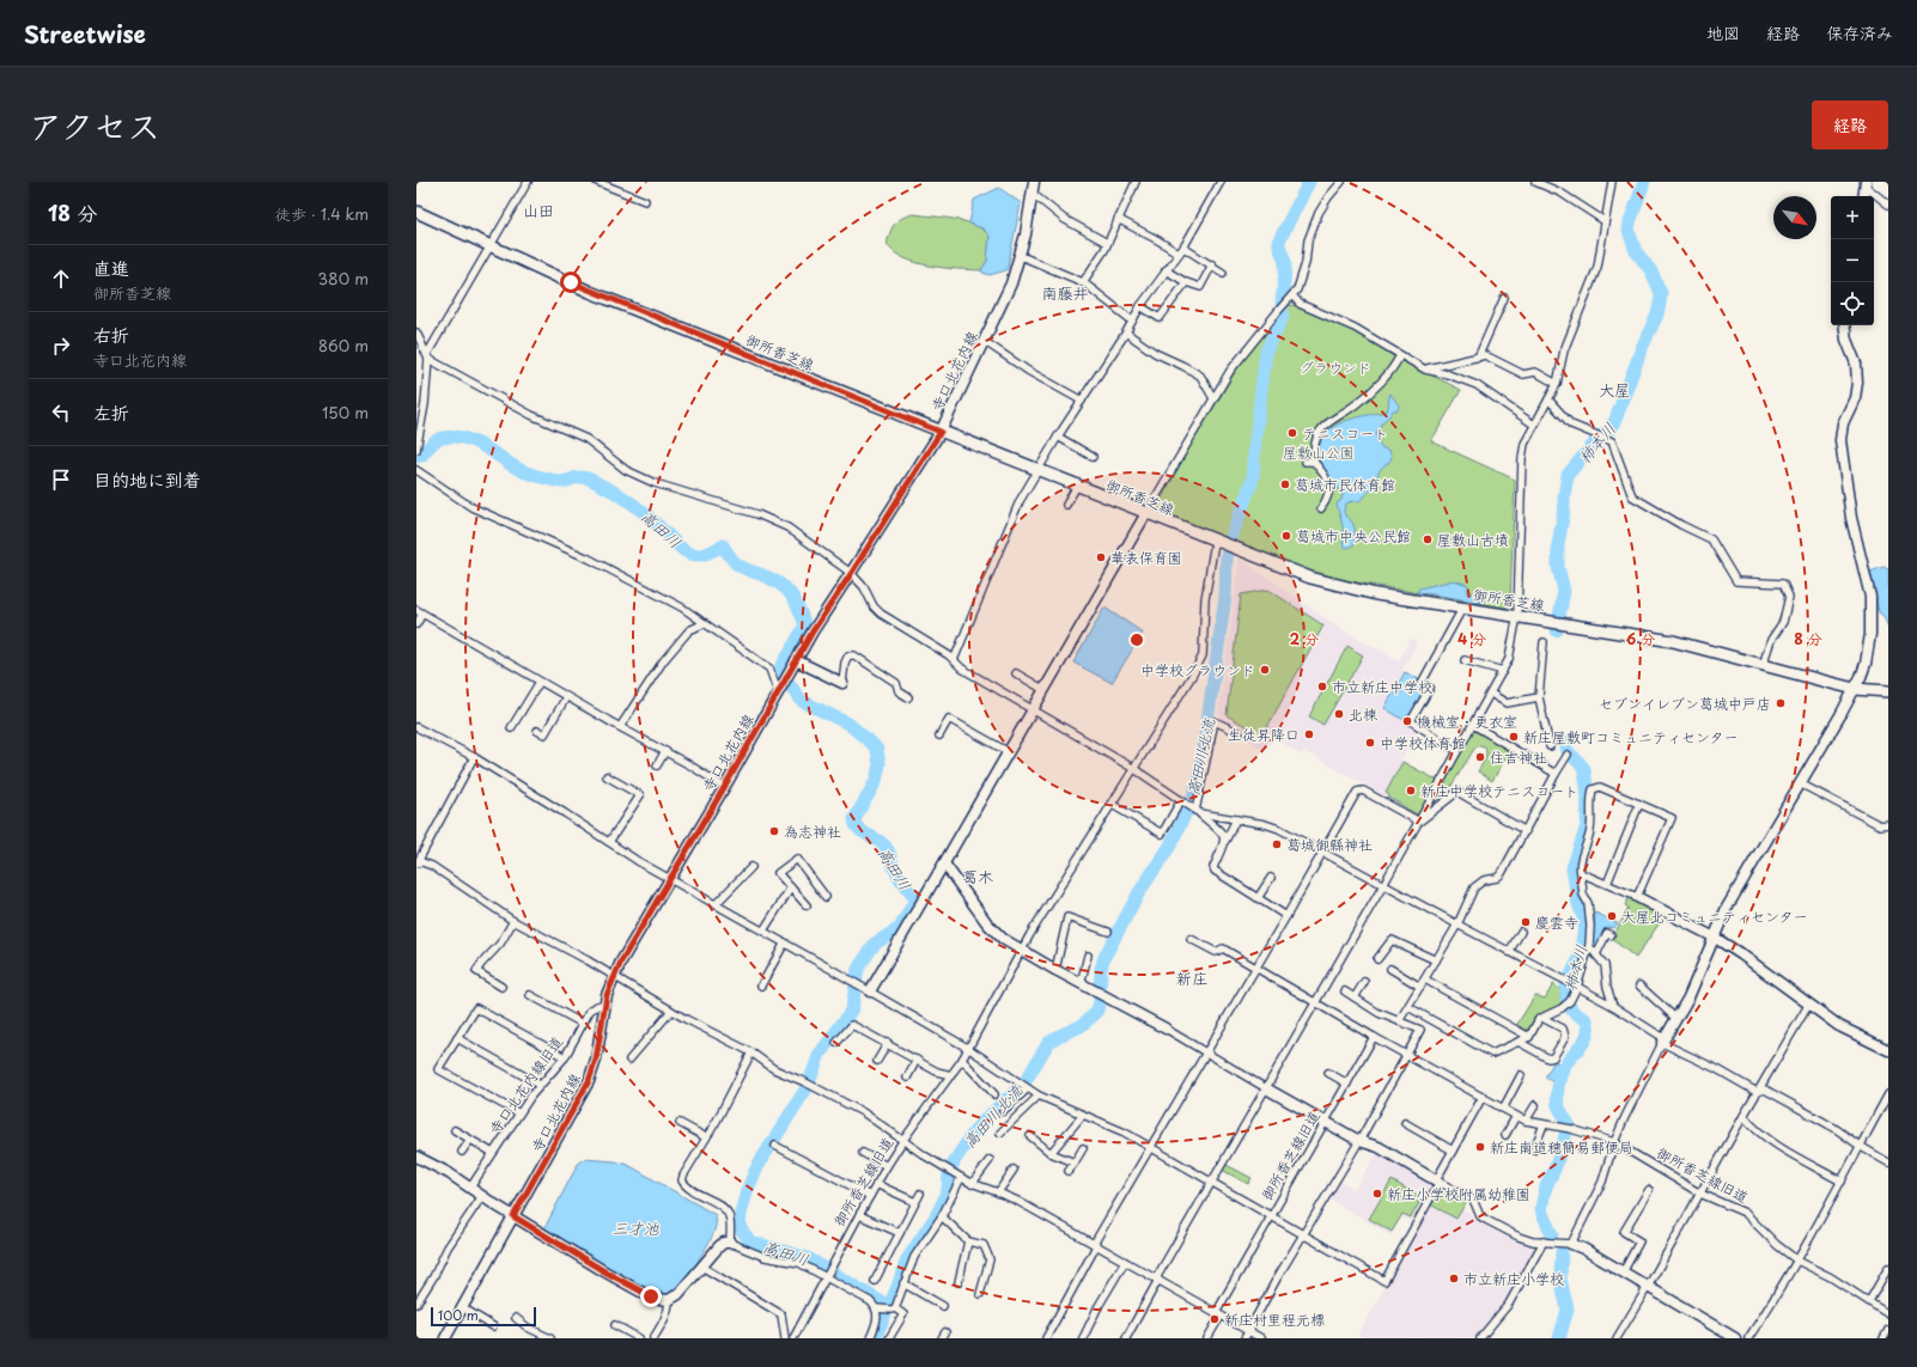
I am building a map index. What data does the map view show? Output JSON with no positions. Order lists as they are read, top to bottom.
{
  "streets": {
    "main road": ["御所香芝線"],
    "street": ["寺口北花内線", "寺口北花内線旧道", "御所香芝線旧道"]
  },
  "crossings": [
    ["御所香芝線", "寺口北花内線"],
    ["寺口北花内線", "寺口北花内線旧道"]
  ],
  "districts": [
    "山田",
    "南藤井",
    "大屋",
    "葛木",
    "新庄"
  ],
  "water": [
    "柿本川",
    "高田川",
    "高田川北流",
    "三才池"
  ],
  "parks": ["グラウンド", "屋敷山公園"],
  "places": [
    "テニスコート",
    "葛城市民体育館",
    "葛城市中央公民館",
    "屋敷山古墳",
    "華表保育園",
    "中学校グラウンド",
    "市立新庄中学校",
    "セブンイレブン葛城中戸店",
    "北棟",
    "機械室・更衣室",
    "生徒昇降口",
    "新庄屋敷町コミュニティセンター",
    "中学校体育館",
    "住吉神社",
    "新庄中学校テニスコート",
    "為志神社",
    "葛城御縣神社",
    "大屋北コミュニティセンター",
    "慶雲寺",
    "新庄南道穂簡易郵便局",
    "新庄小学校附属幼稚園",
    "市立新庄小学校",
    "新庄村里程元標"
  ],
  "scale_bar": "100 m",
  "north": "bottom right",
  "page": {
    "header": "Streetwise",
    "nav": ["地図", "経路", "保存済み"],
    "title": "アクセス",
    "buttons": "経路",
    "heading": ["18 分", "徒歩 · 1.4 km"],
    "map_buttons": ["+", "−"],
    "list": [
      ["直進", "御所香芝線", "380 m"],
      ["右折", "寺口北花内線", "860 m"],
      ["左折", "150 m"],
      "目的地に到着"
    ],
    "scale": "100 m"
  },
  "rings": [
    "2 分",
    "4 分",
    "6 分",
    "8 分"
  ]
}
